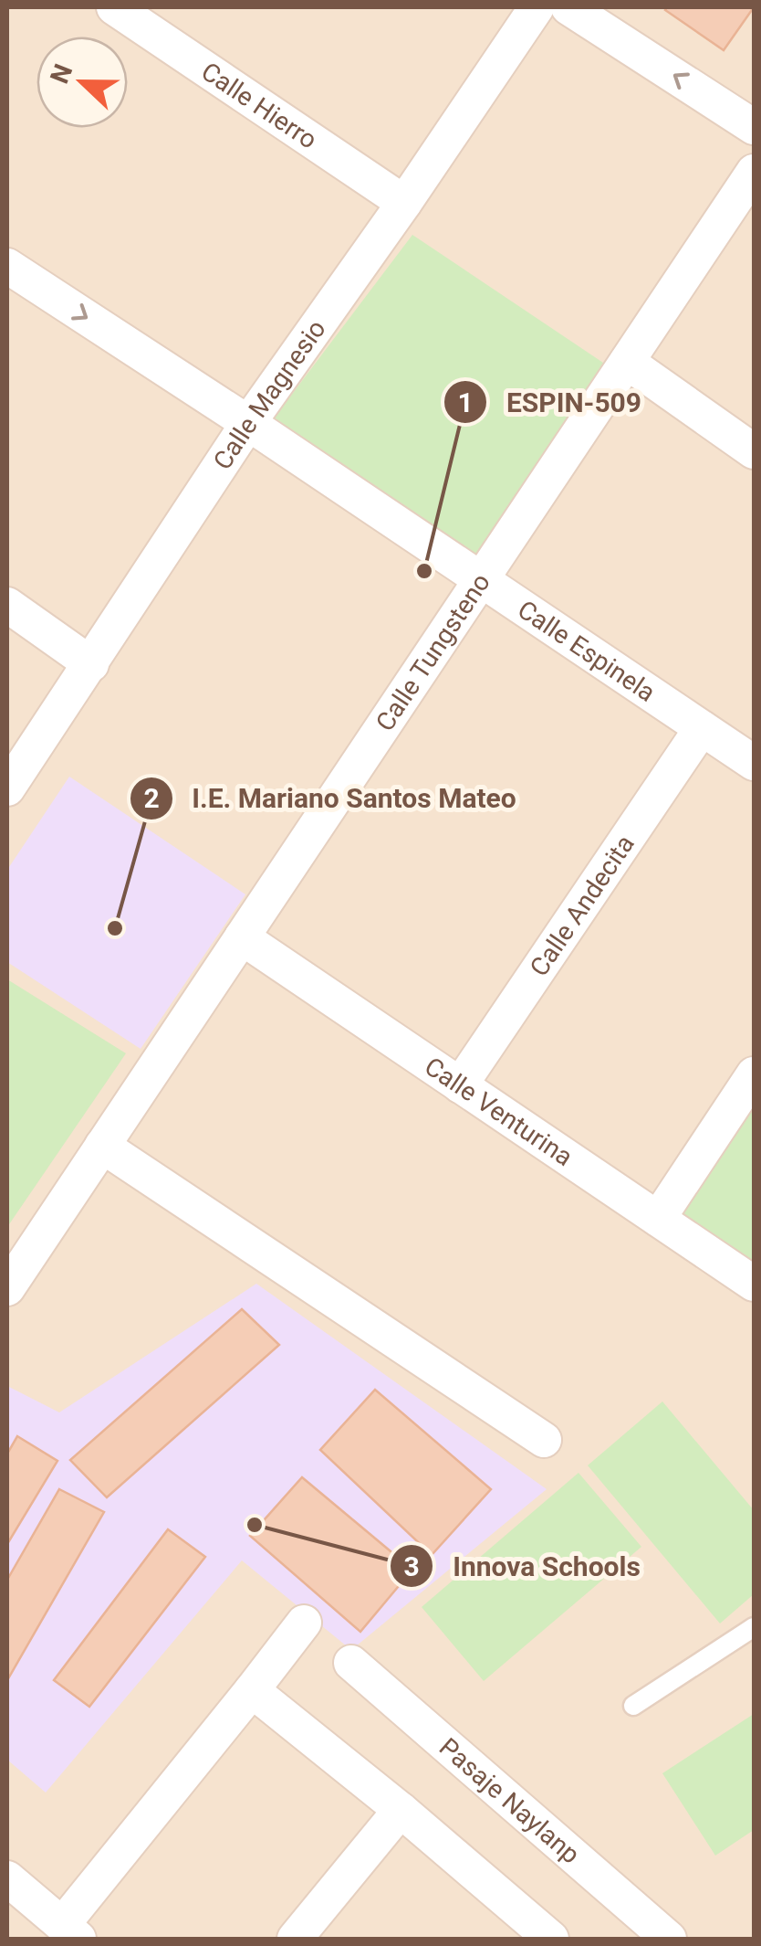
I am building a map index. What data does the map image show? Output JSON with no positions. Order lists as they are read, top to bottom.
{
  "streets": {
    "street": [
      "Calle Hierro",
      "Calle Magnesio",
      "Calle Espinela",
      "Calle Tungsteno",
      "Calle Andecita",
      "Calle Venturina",
      "Pasaje Naylanp"
    ]
  },
  "crossings": [
    ["Calle Hierro", "Calle Magnesio"],
    ["Calle Magnesio", "Calle Espinela"],
    ["Calle Espinela", "Calle Tungsteno"],
    ["Calle Espinela", "Calle Andecita"],
    ["Calle Tungsteno", "Calle Venturina"],
    ["Calle Andecita", "Calle Venturina"]
  ],
  "places": ["ESPIN-509", "I.E. Mariano Santos Mateo", "Innova Schools"],
  "north": "left"
}
